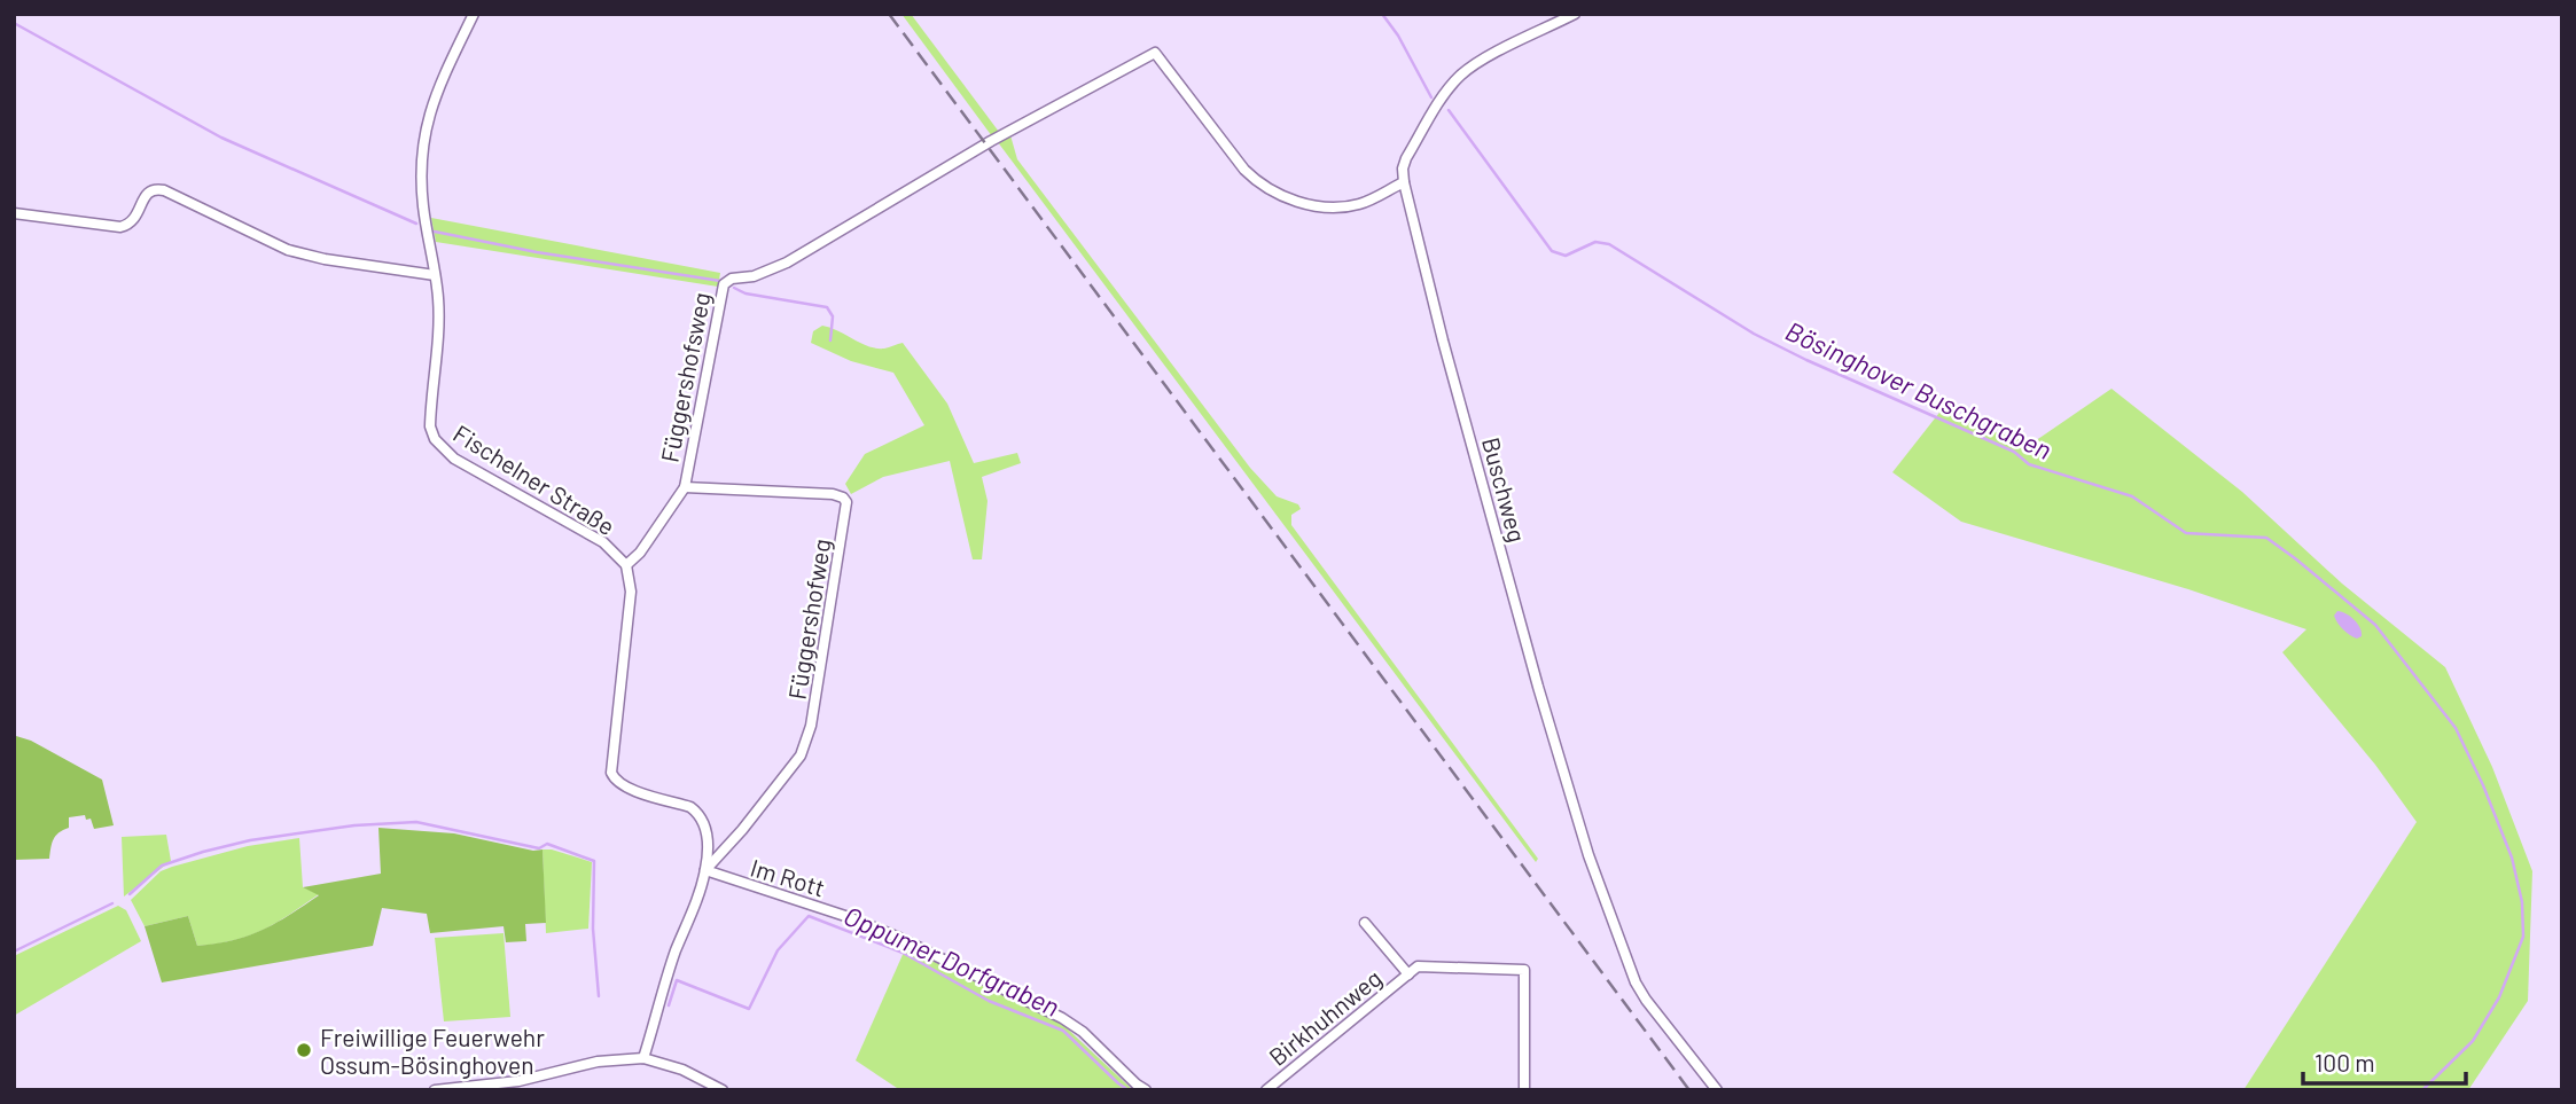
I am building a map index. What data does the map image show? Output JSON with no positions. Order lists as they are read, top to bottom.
{
  "streets": {
    "street": [
      "Függershofsweg",
      "Fischelner Straße",
      "Buschweg",
      "Függershofweg",
      "Im Rott",
      "Birkhuhnweg"
    ]
  },
  "crossings": [
    ["Függershofsweg", "Fischelner Straße"],
    ["Függershofsweg", "Buschweg"],
    ["Függershofsweg", "Függershofweg"],
    ["Fischelner Straße", "Függershofweg"],
    ["Fischelner Straße", "Im Rott"],
    ["Függershofweg", "Im Rott"]
  ],
  "water": ["Bösinghover Buschgraben", "Oppumer Dorfgraben"],
  "places": ["Freiwillige Feuerwehr Ossum-Bösinghoven"],
  "scale_bar": "100 m"
}
